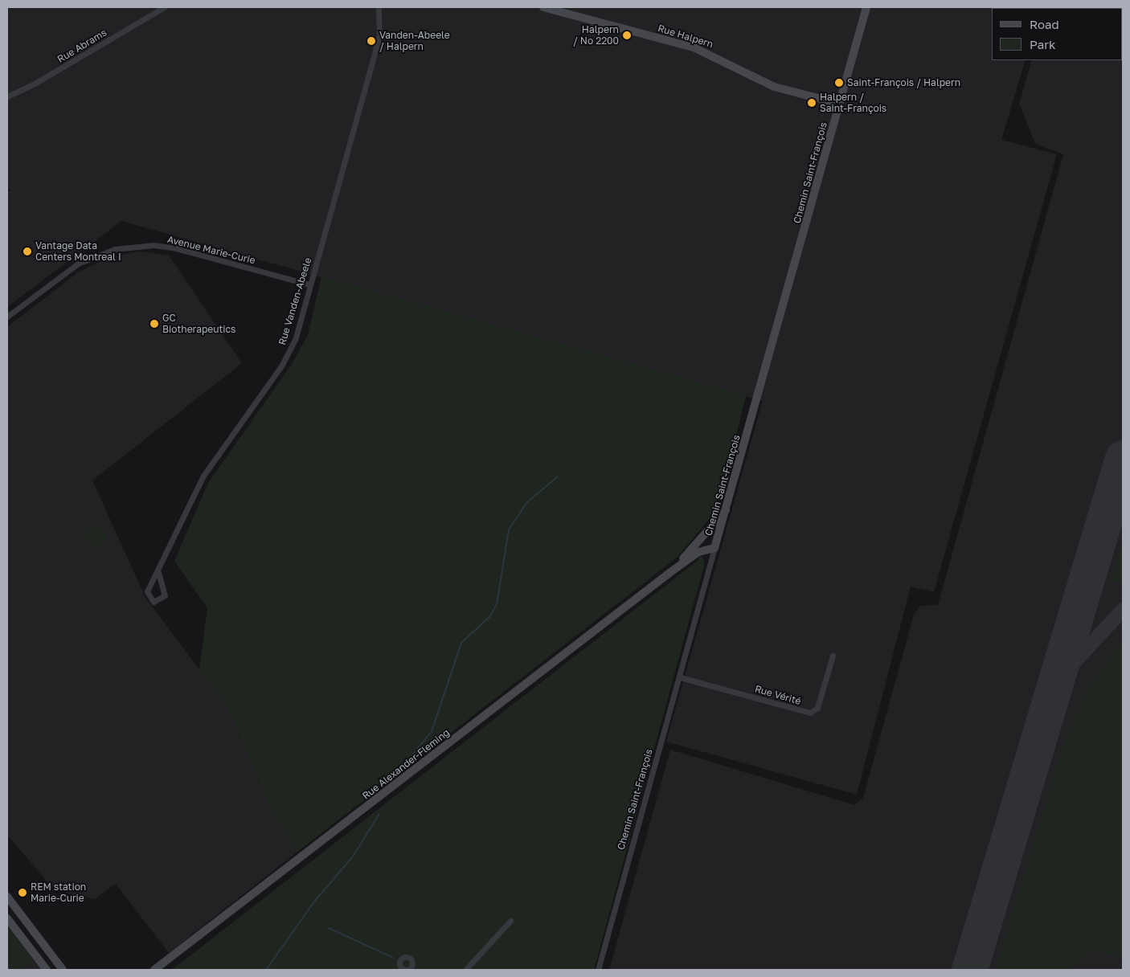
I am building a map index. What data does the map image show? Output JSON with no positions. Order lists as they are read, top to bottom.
{
  "streets": {
    "street": [
      "Rue Halpern",
      "Rue Abrams",
      "Chemin Saint-François",
      "Avenue Marie-Curie",
      "Rue Vanden-Abeele",
      "Rue Vérité",
      "Rue Alexander-Fleming"
    ]
  },
  "crossings": [
    ["Rue Halpern", "Chemin Saint-François"],
    ["Chemin Saint-François", "Rue Vérité"],
    ["Chemin Saint-François", "Rue Alexander-Fleming"],
    ["Avenue Marie-Curie", "Rue Vanden-Abeele"]
  ],
  "places": [
    "Halpern / No 2200",
    "Vanden-Abeele / Halpern",
    "Saint-François / Halpern",
    "Halpern / Saint-François",
    "Vantage Data Centers Montreal I",
    "GC Biotherapeutics",
    "REM station Marie-Curie"
  ],
  "legend": ["Road", "Park"]
}
